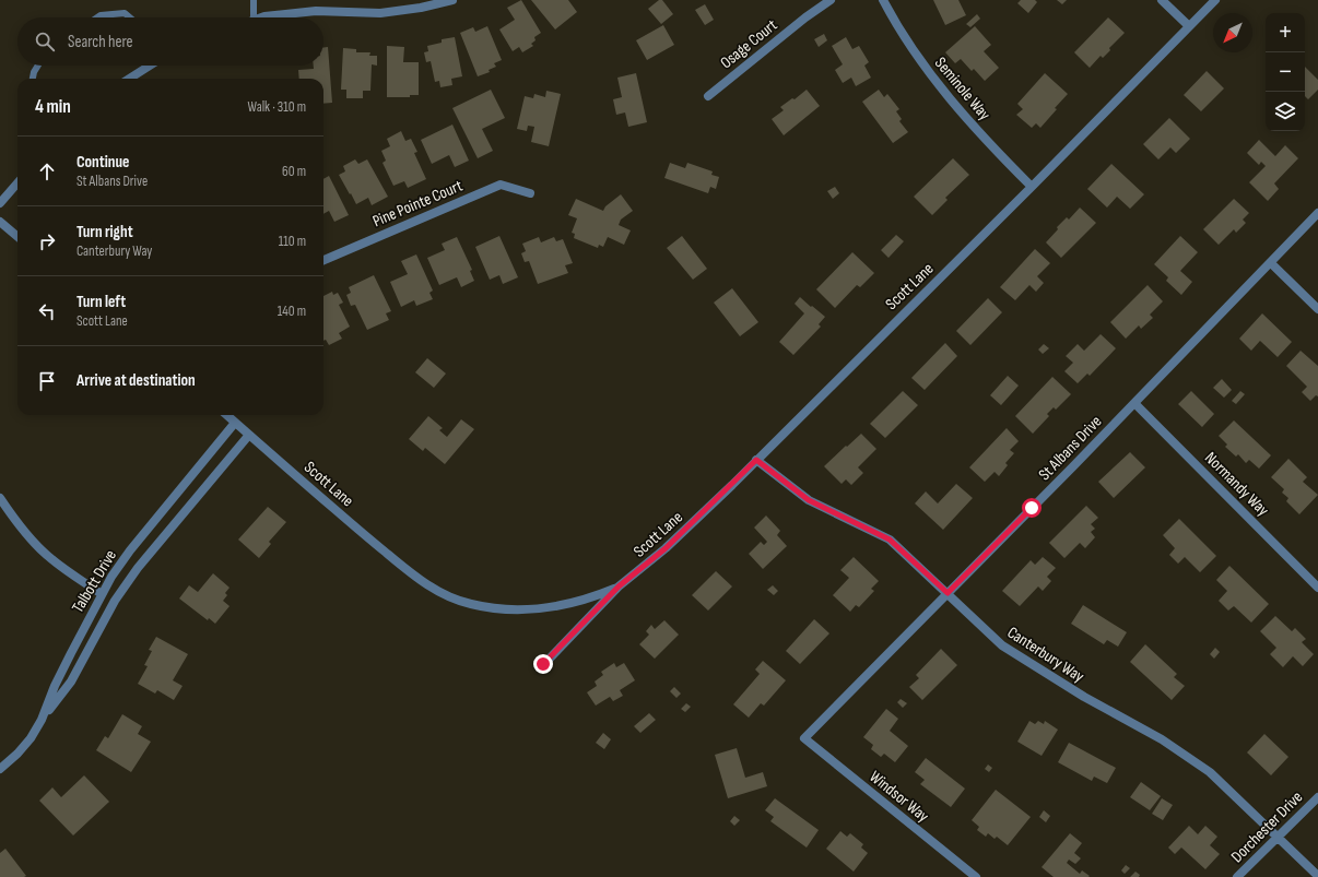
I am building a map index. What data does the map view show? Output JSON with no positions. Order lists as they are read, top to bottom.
{
  "streets": {
    "street": [
      "Osage Court",
      "Seminole Way",
      "Pine Pointe Court",
      "Scott Lane",
      "St Albans Drive",
      "Normandy Way",
      "Talbott Drive",
      "Canterbury Way",
      "Windsor Way",
      "Dorchester Drive"
    ]
  },
  "crossings": [
    ["Seminole Way", "Scott Lane"],
    ["Scott Lane", "Talbott Drive"],
    ["Scott Lane", "Canterbury Way"],
    ["St Albans Drive", "Normandy Way"],
    ["St Albans Drive", "Canterbury Way"],
    ["St Albans Drive", "Windsor Way"],
    ["Canterbury Way", "Dorchester Drive"]
  ],
  "north": "bottom left",
  "page": {
    "map_buttons": ["+", "−"],
    "search": "Search here",
    "heading": ["4 min", "Walk · 310 m"],
    "list": [
      ["Continue", "St Albans Drive", "60 m"],
      ["Turn right", "Canterbury Way", "110 m"],
      ["Turn left", "Scott Lane", "140 m"],
      "Arrive at destination"
    ]
  }
}
